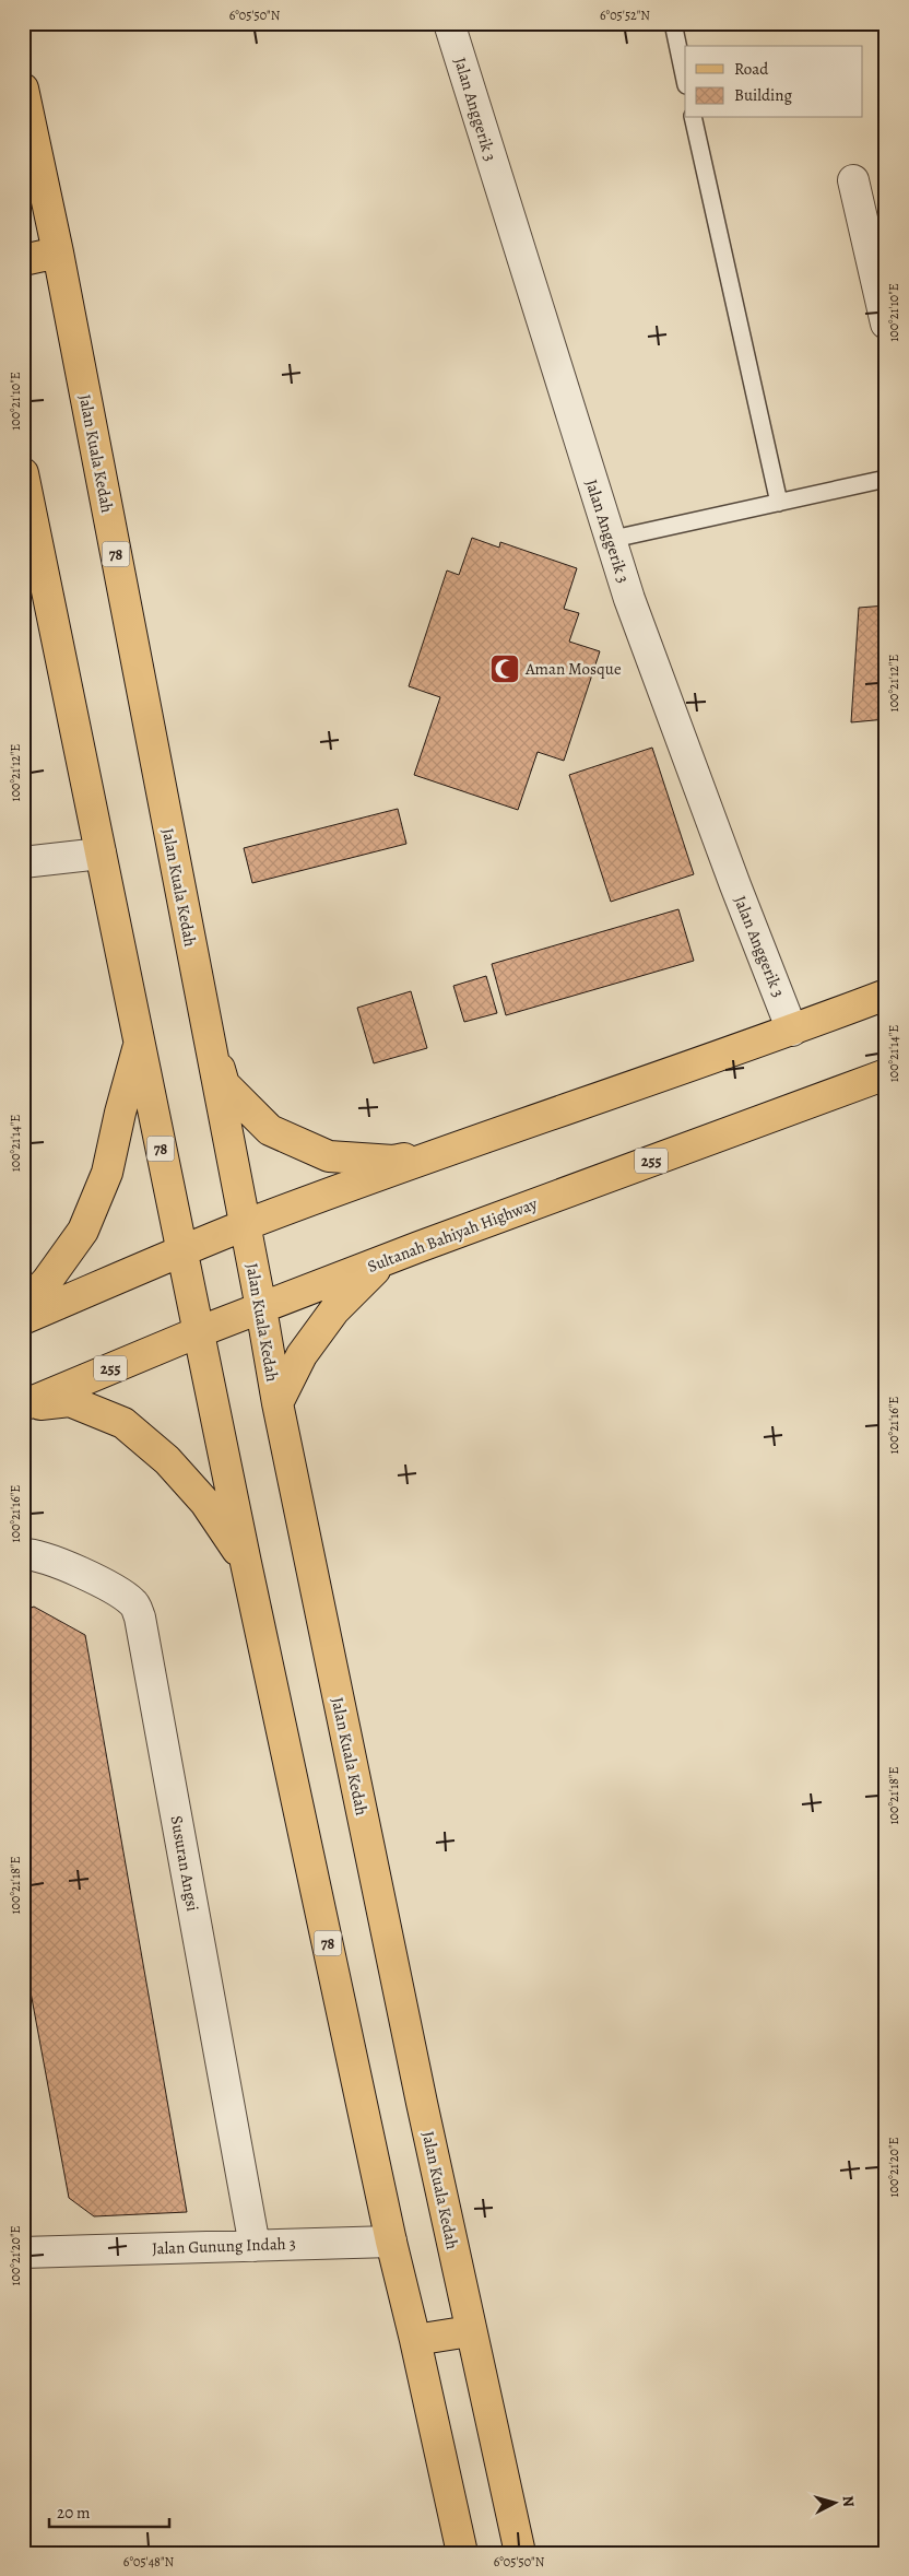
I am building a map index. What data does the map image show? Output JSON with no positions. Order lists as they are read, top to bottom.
{
  "streets": {
    "main road": [
      "Jalan Kuala Kedah",
      "78",
      "255",
      "Sultanah Bahiyah Highway"
    ],
    "street": ["Jalan Anggerik 3", "Susuran Angsi", "Jalan Gunung Indah 3"]
  },
  "crossings": [
    ["Jalan Kuala Kedah", "Sultanah Bahiyah Highway"],
    ["78", "Sultanah Bahiyah Highway"],
    ["78", "Jalan Gunung Indah 3"],
    ["Susuran Angsi", "Jalan Gunung Indah 3"]
  ],
  "places": {
    "mosque": ["Aman Mosque"]
  },
  "legend": ["Road", "Building"],
  "scale_bar": "20 m",
  "north": "right",
  "coordinates": [
    "6°05'50\"N",
    "6°05'52\"N",
    "100°21'10\"E",
    "100°21'12\"E",
    "100°21'14\"E",
    "100°21'16\"E",
    "100°21'18\"E",
    "100°21'20\"E",
    "6°05'48\"N"
  ]
}
